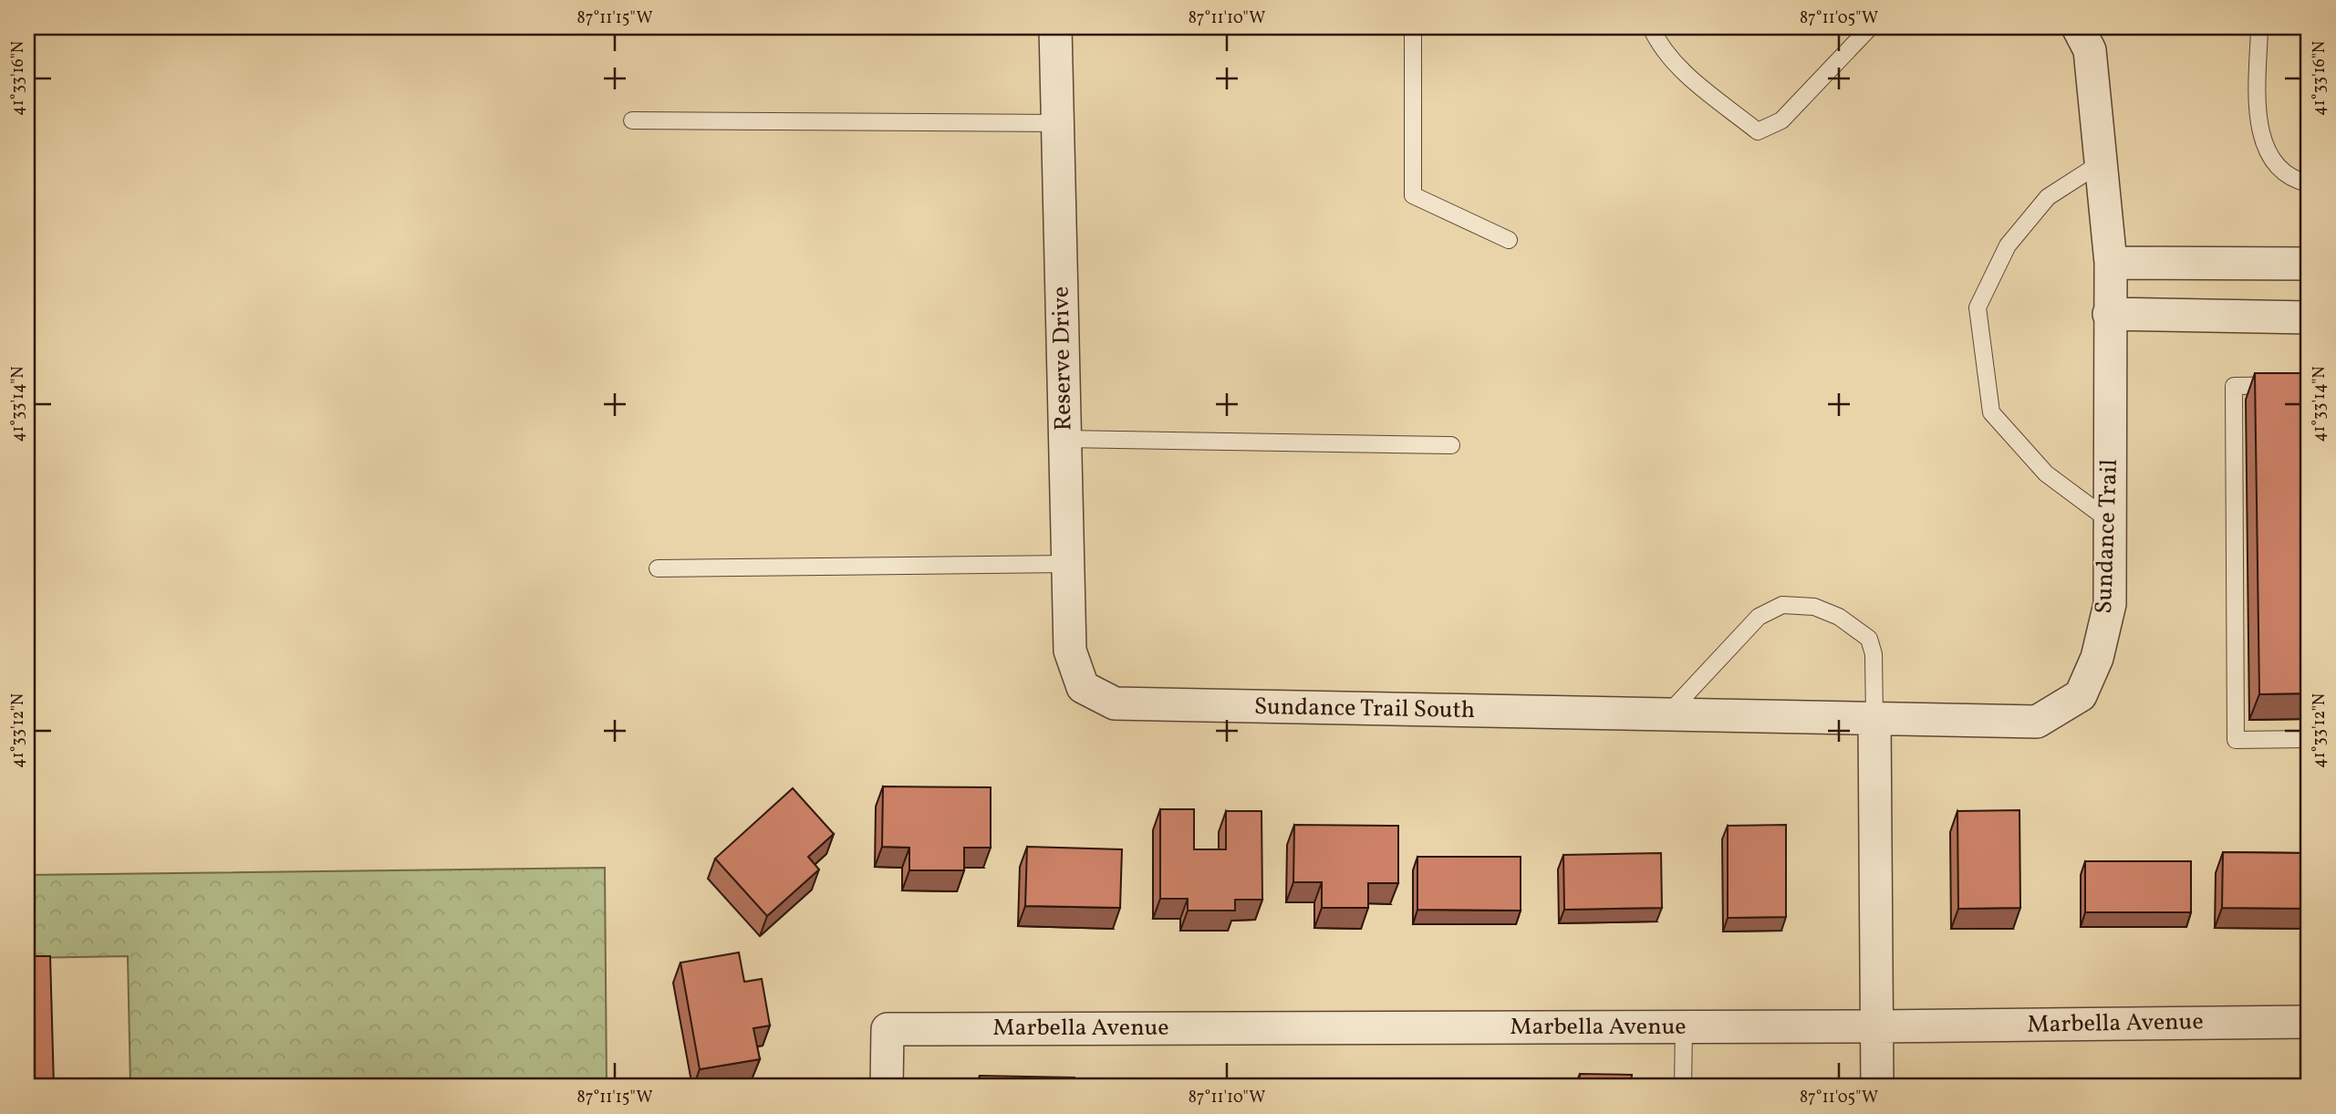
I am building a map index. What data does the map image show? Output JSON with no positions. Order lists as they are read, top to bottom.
{
  "streets": {
    "street": [
      "Reserve Drive",
      "Sundance Trail",
      "Sundance Trail South",
      "Marbella Avenue"
    ]
  },
  "crossings": [
    ["Reserve Drive", "Sundance Trail South"],
    ["Sundance Trail", "Sundance Trail South"]
  ],
  "coordinates": [
    "87°11'15\"W",
    "87°11'10\"W",
    "87°11'05\"W",
    "41°33'16\"N",
    "41°33'14\"N",
    "41°33'12\"N"
  ]
}
